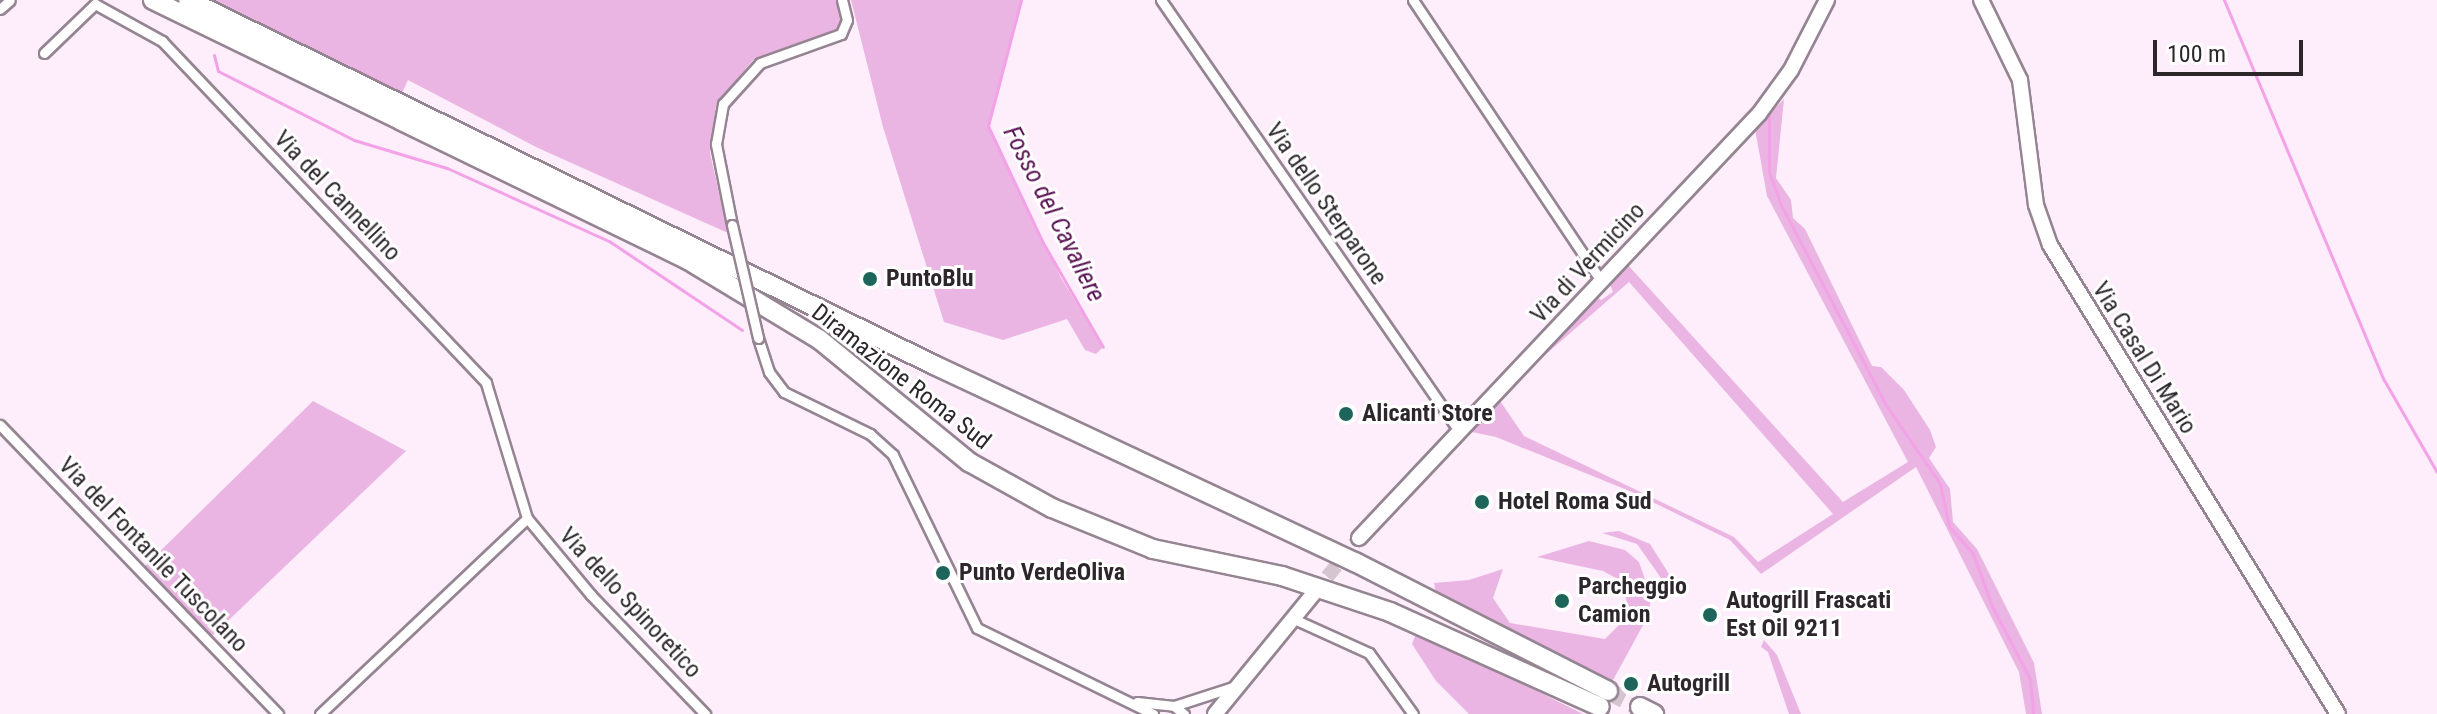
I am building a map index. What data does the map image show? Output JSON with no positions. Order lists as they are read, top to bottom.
{
  "streets": {
    "highway": ["Diramazione Roma Sud"],
    "main road": ["Via di Vermicino", "Via Casal Di Mario"],
    "street": [
      "Via del Cannellino",
      "Via dello Sterparone",
      "Via del Fontanile Tuscolano",
      "Via dello Spinoretico"
    ]
  },
  "crossings": [
    ["Via del Cannellino", "Via dello Spinoretico"],
    ["Via dello Sterparone", "Via di Vermicino"]
  ],
  "water": ["Fosso del Cavaliere"],
  "places": [
    "PuntoBlu",
    "Alicanti Store",
    "Hotel Roma Sud",
    "Punto VerdeOliva",
    "Parcheggio Camion",
    "Autogrill Frascati Est Oil 9211",
    "Autogrill"
  ],
  "scale_bar": "100 m"
}
